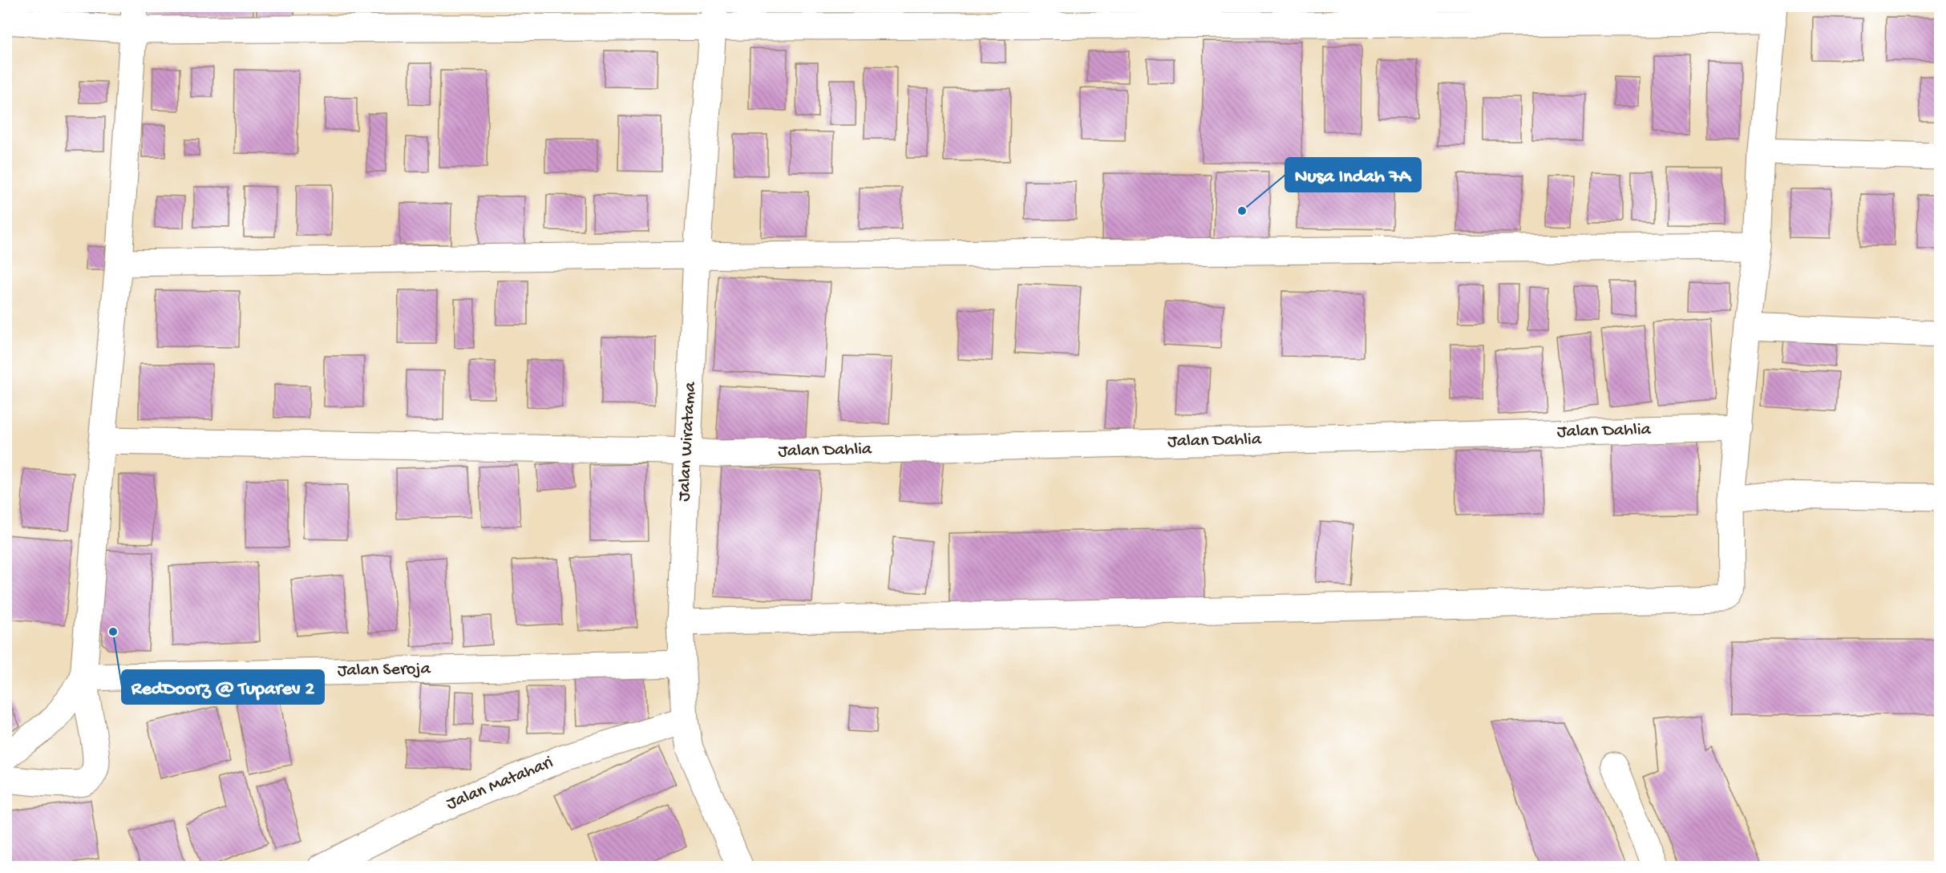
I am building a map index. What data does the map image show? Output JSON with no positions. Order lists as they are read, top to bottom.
{
  "streets": {
    "street": [
      "Jalan Dahlia",
      "Jalan Wiratama",
      "Jalan Seroja",
      "Jalan Matahari"
    ]
  },
  "crossings": [
    ["Jalan Dahlia", "Jalan Wiratama"],
    ["Jalan Wiratama", "Jalan Seroja"],
    ["Jalan Wiratama", "Jalan Matahari"]
  ],
  "places": ["Nusa Indah 7A", "RedDoorz @ Tuparev 2"]
}
